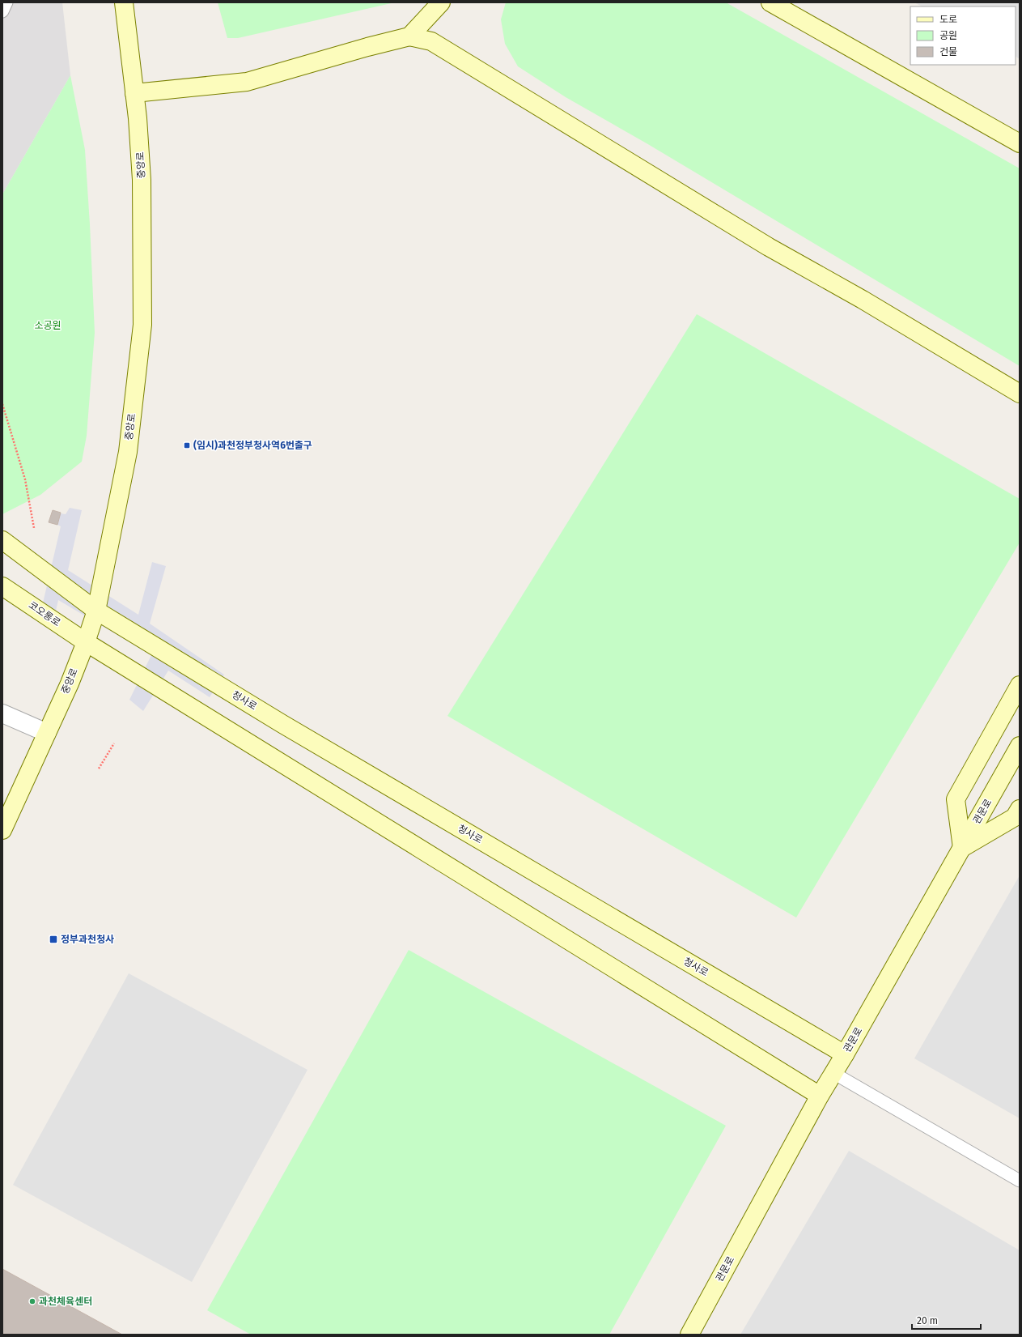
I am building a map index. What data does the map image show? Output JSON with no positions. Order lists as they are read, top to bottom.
{
  "streets": {
    "street": [
      "중앙로",
      "코오롱로",
      "청사로",
      "관문로"
    ]
  },
  "crossings": [
    ["중앙로", "코오롱로"],
    ["중앙로", "청사로"],
    ["청사로", "관문로"]
  ],
  "parks": ["소공원"],
  "places": {
    "transit": ["(임시)과천정부청사역6번출구", "정부과천청사"],
    "other": ["과천체육센터"]
  },
  "legend": ["도로", "공원", "건물"],
  "scale_bar": "20 m"
}
